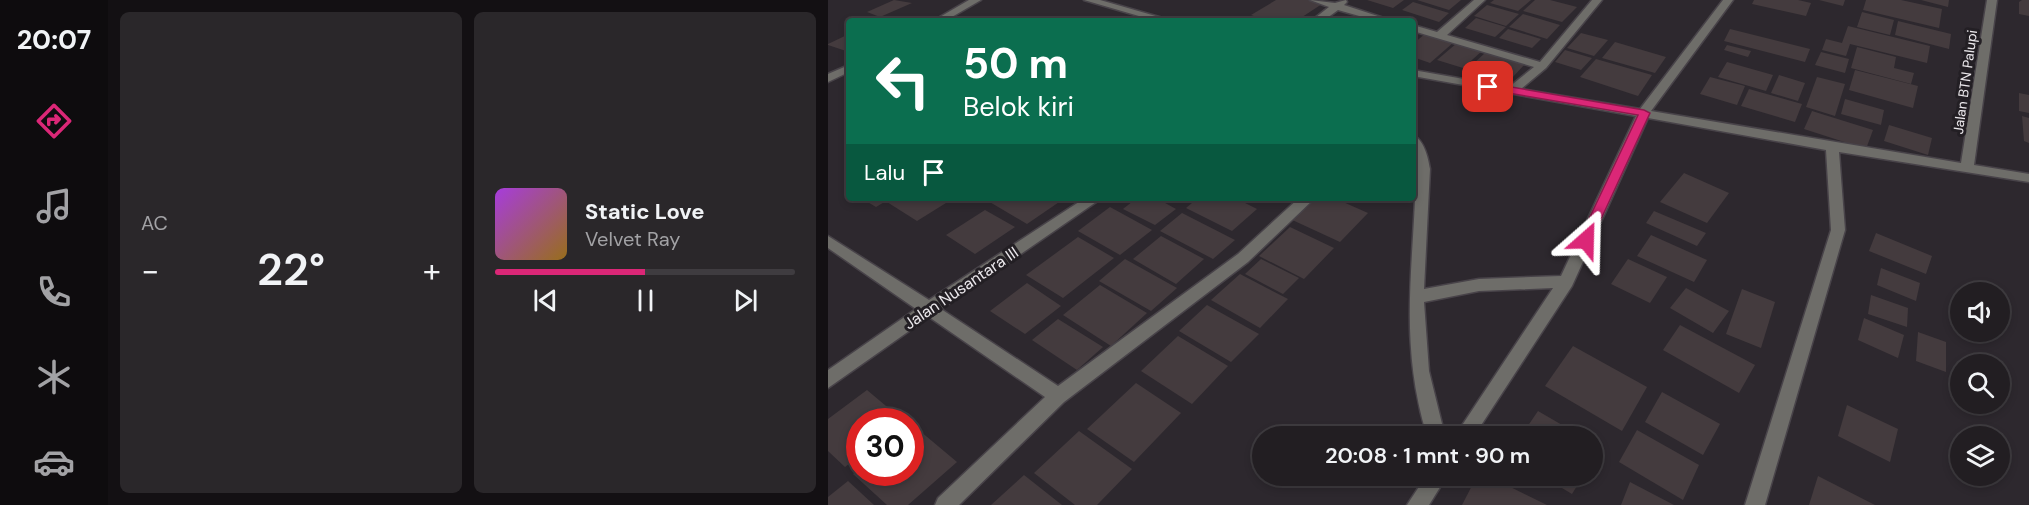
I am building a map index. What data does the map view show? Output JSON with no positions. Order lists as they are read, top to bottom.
{
  "streets": {
    "street": ["Jalan BTN Palupi", "Jalan Nusantara III"]
  },
  "page": {
    "tabs": "20:07",
    "tile": "AC",
    "turn": ["50 m", "Belok kiri"],
    "then": "Lalu",
    "song": ["Static Love", "Velvet Ray"],
    "heat": ["−", "22°", "+"],
    "limit": "30",
    "trip": "20:08 · 1 mnt · 90 m"
  }
}
